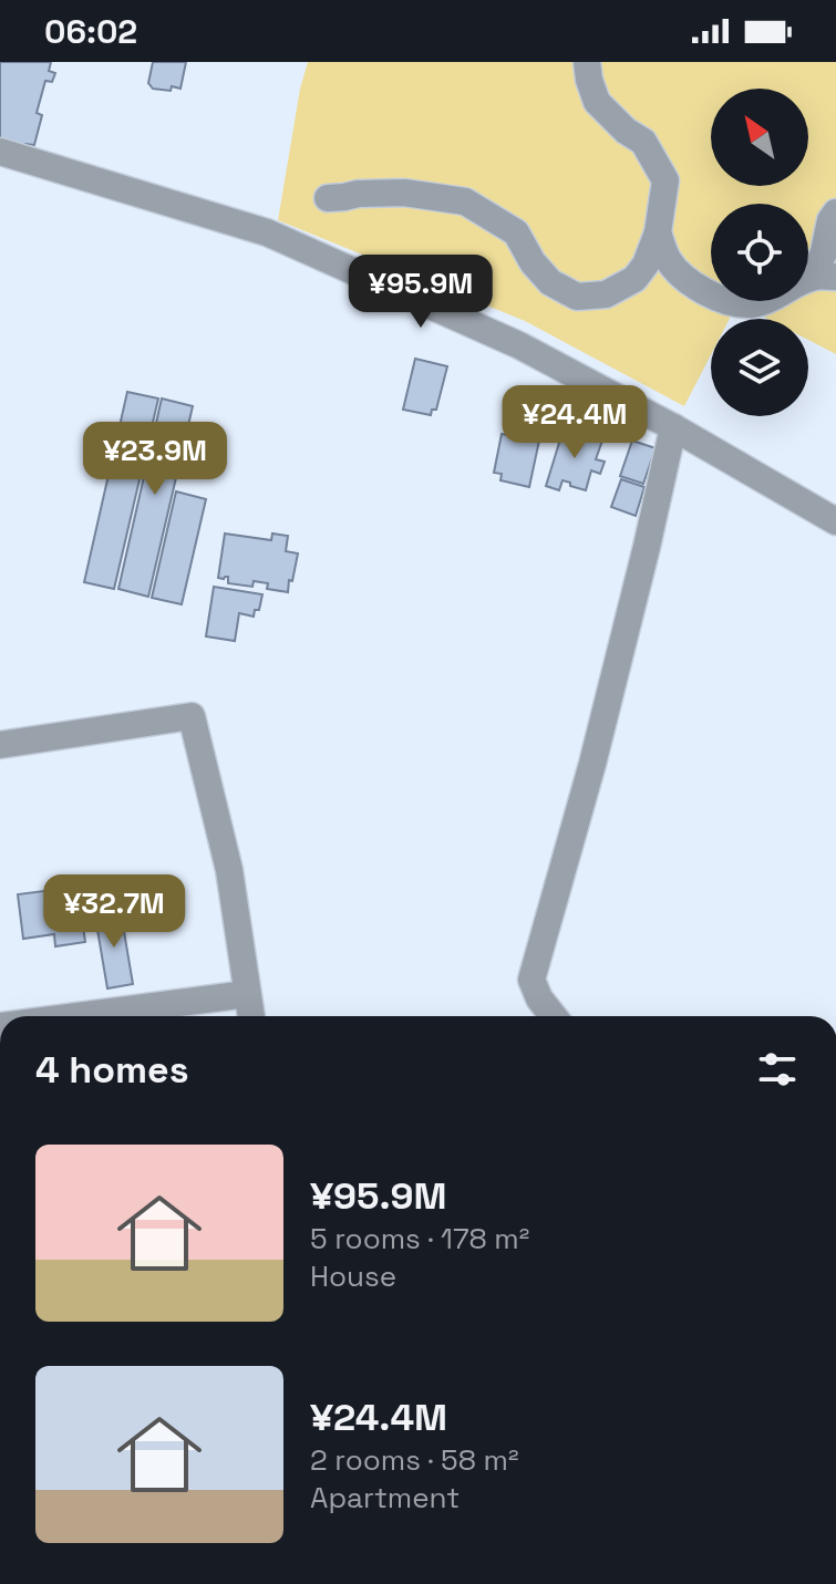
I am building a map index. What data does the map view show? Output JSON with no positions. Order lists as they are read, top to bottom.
{
  "north": "top left",
  "page": {
    "status": "06:02",
    "price": [
      "¥95.9M",
      "¥24.4M",
      "¥23.9M",
      "¥32.7M"
    ],
    "heading": "4 homes",
    "list": [
      {
        "name": "¥95.9M",
        "note": "5 rooms · 178 m² · House"
      },
      {
        "name": "¥24.4M",
        "note": "2 rooms · 58 m² · Apartment"
      }
    ]
  }
}
